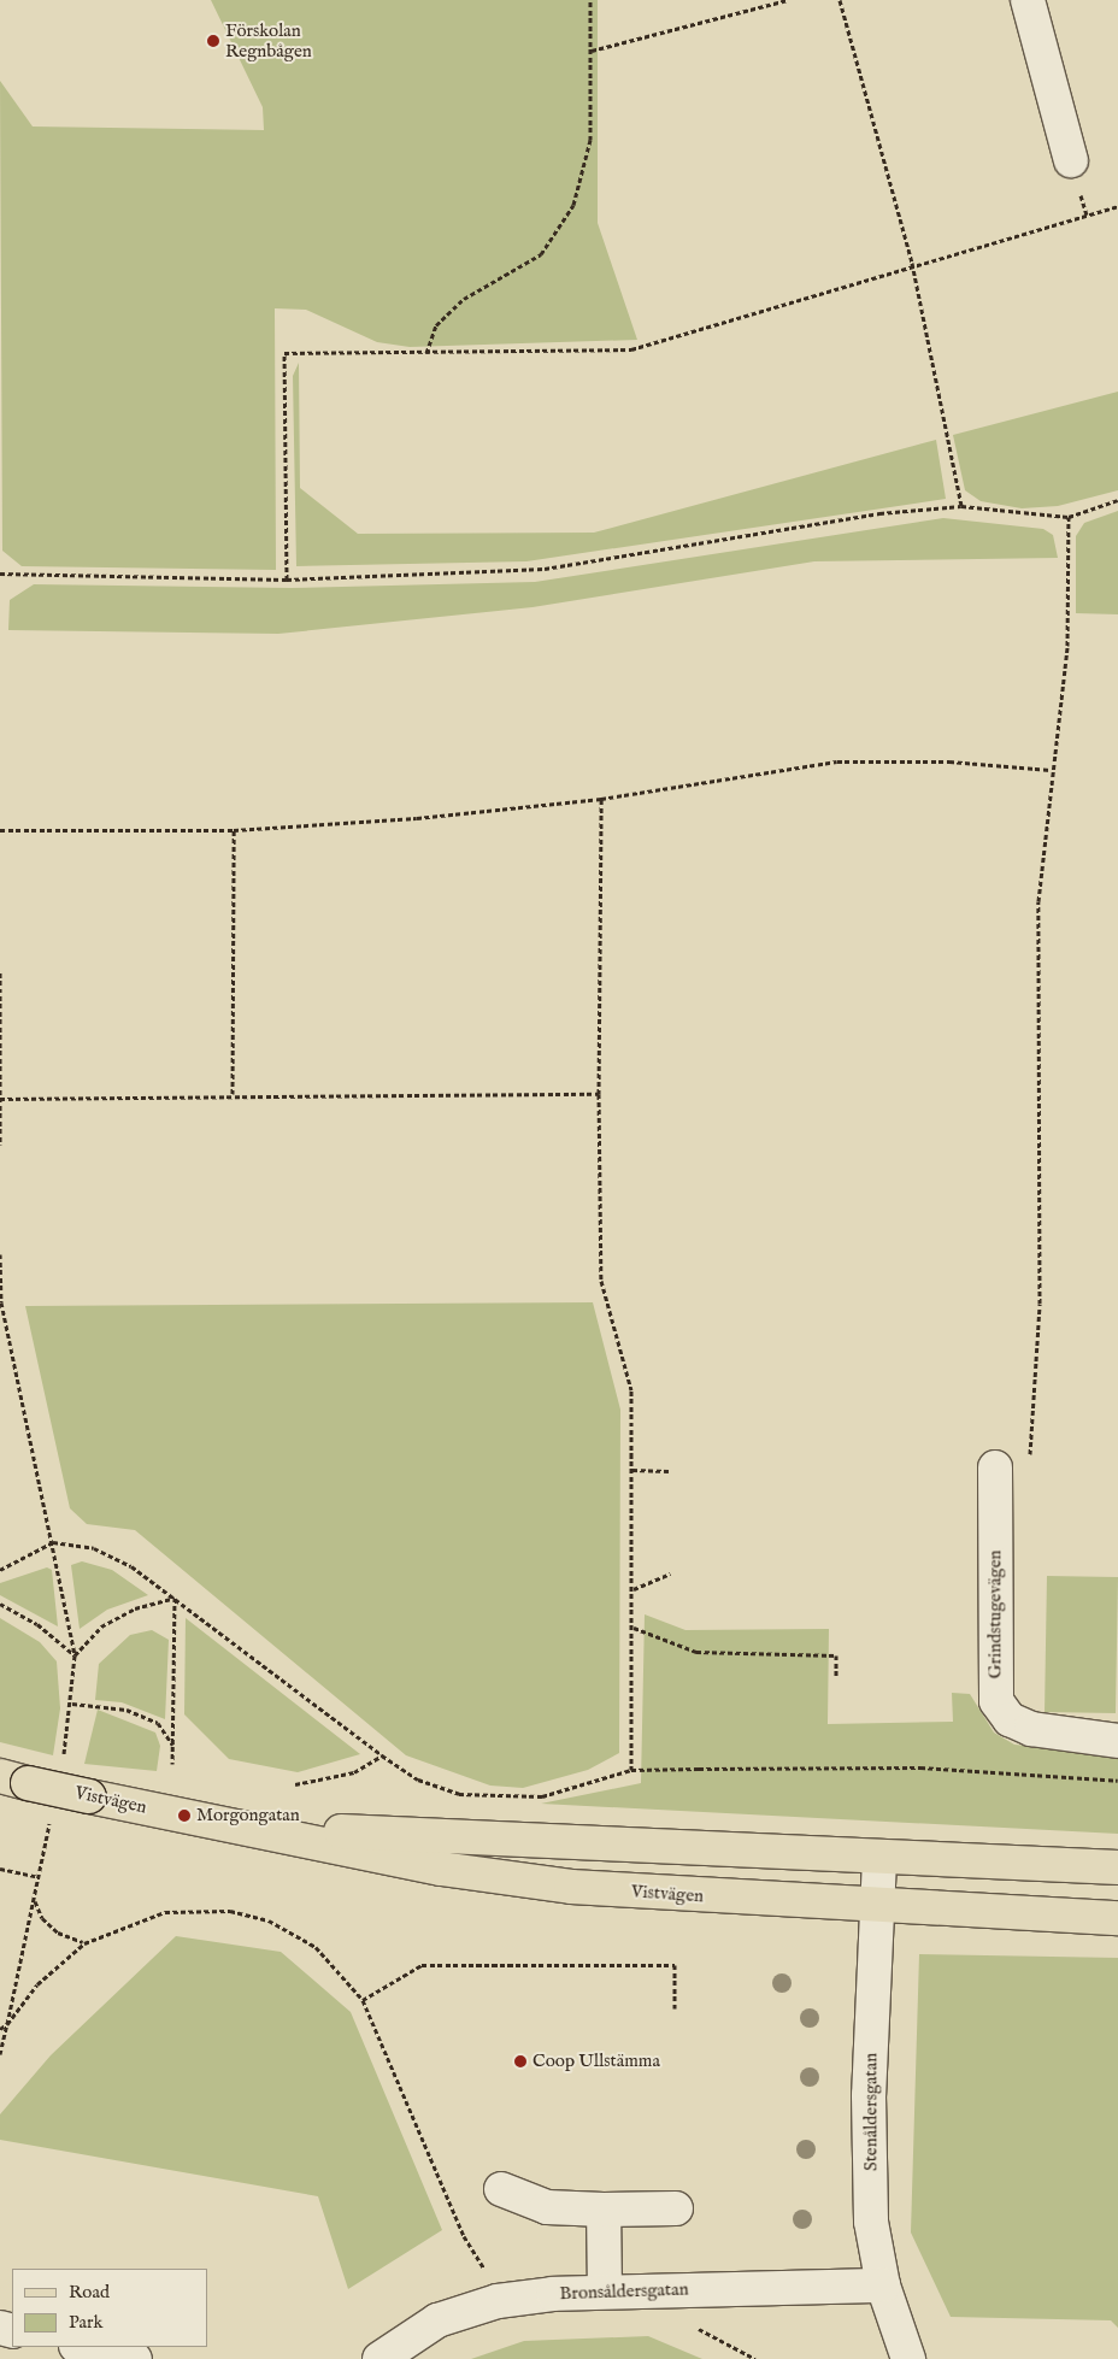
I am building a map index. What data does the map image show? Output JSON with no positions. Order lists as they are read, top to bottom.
{
  "streets": {
    "main road": ["Vistvägen"],
    "street": ["Grindstugevägen", "Stenåldersgatan", "Bronsåldersgatan"]
  },
  "crossings": [
    ["Vistvägen", "Stenåldersgatan"],
    ["Stenåldersgatan", "Bronsåldersgatan"]
  ],
  "places": ["Förskolan Regnbågen", "Morgongatan", "Coop Ullstämma"],
  "legend": ["Road", "Park"]
}
